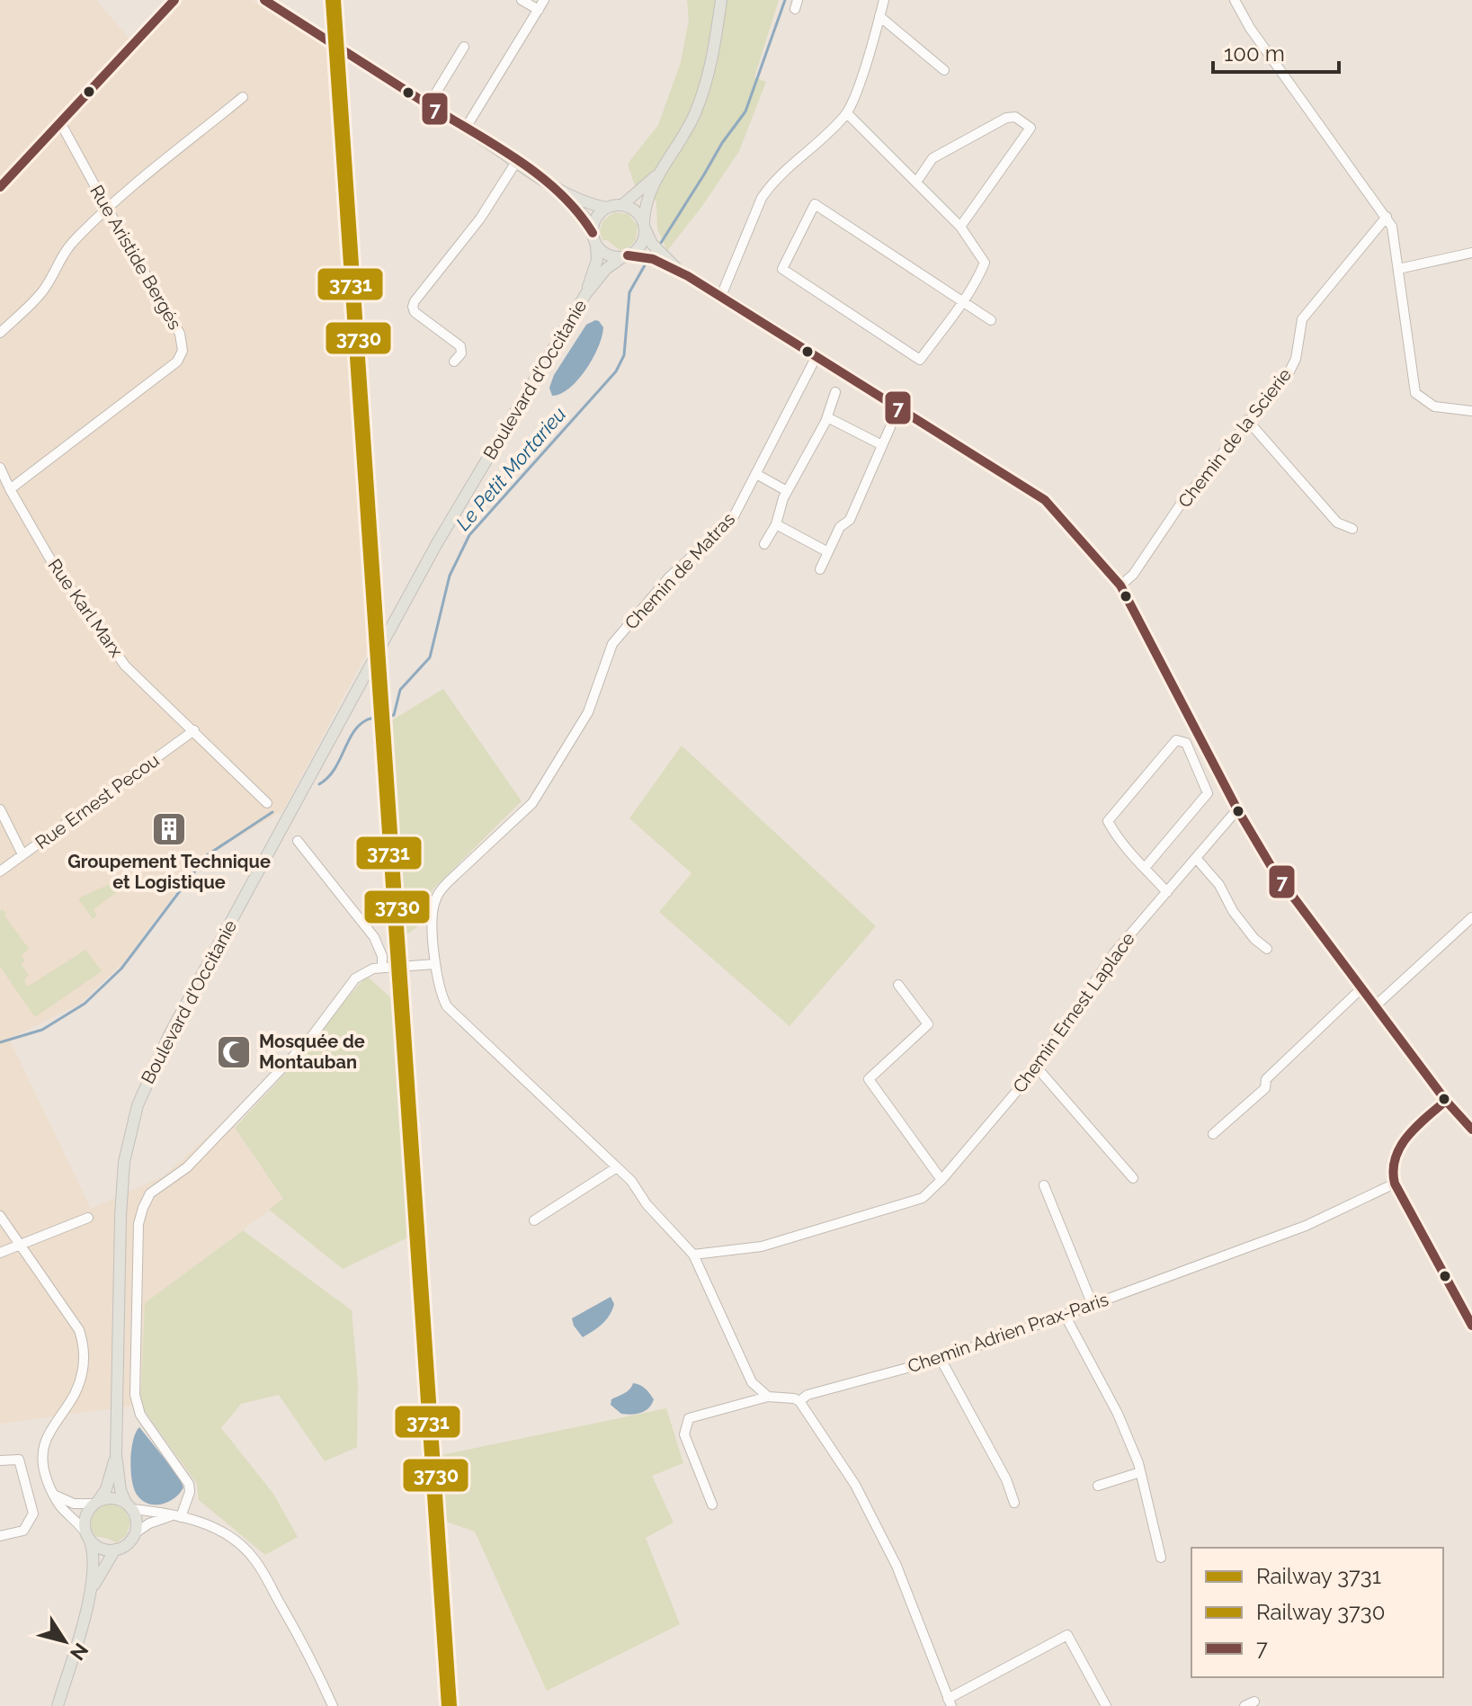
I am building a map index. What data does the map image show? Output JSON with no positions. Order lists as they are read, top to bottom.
{
  "streets": {
    "main road": ["Boulevard d'Occitanie"],
    "street": [
      "Rue Aristide Bergés",
      "Chemin de la Scierie",
      "Chemin de Matras",
      "Rue Karl Marx",
      "Rue Ernest Pecou",
      "Chemin Ernest Laplace",
      "Chemin Adrien Prax-Paris"
    ]
  },
  "crossings": [
    ["Rue Aristide Bergés", "Rue Karl Marx"],
    ["Chemin de Matras", "Chemin Ernest Laplace"],
    ["Rue Karl Marx", "Rue Ernest Pecou"]
  ],
  "water": ["Le Petit Mortarieu"],
  "places": {
    "building": ["Groupement Technique et Logistique"],
    "mosque": ["Mosquée de Montauban"]
  },
  "lines": ["rail line 3731", "rail line 3730", "transit line 7"],
  "legend": ["Railway 3731", "Railway 3730", "7"],
  "scale_bar": "100 m",
  "north": "bottom right"
}
